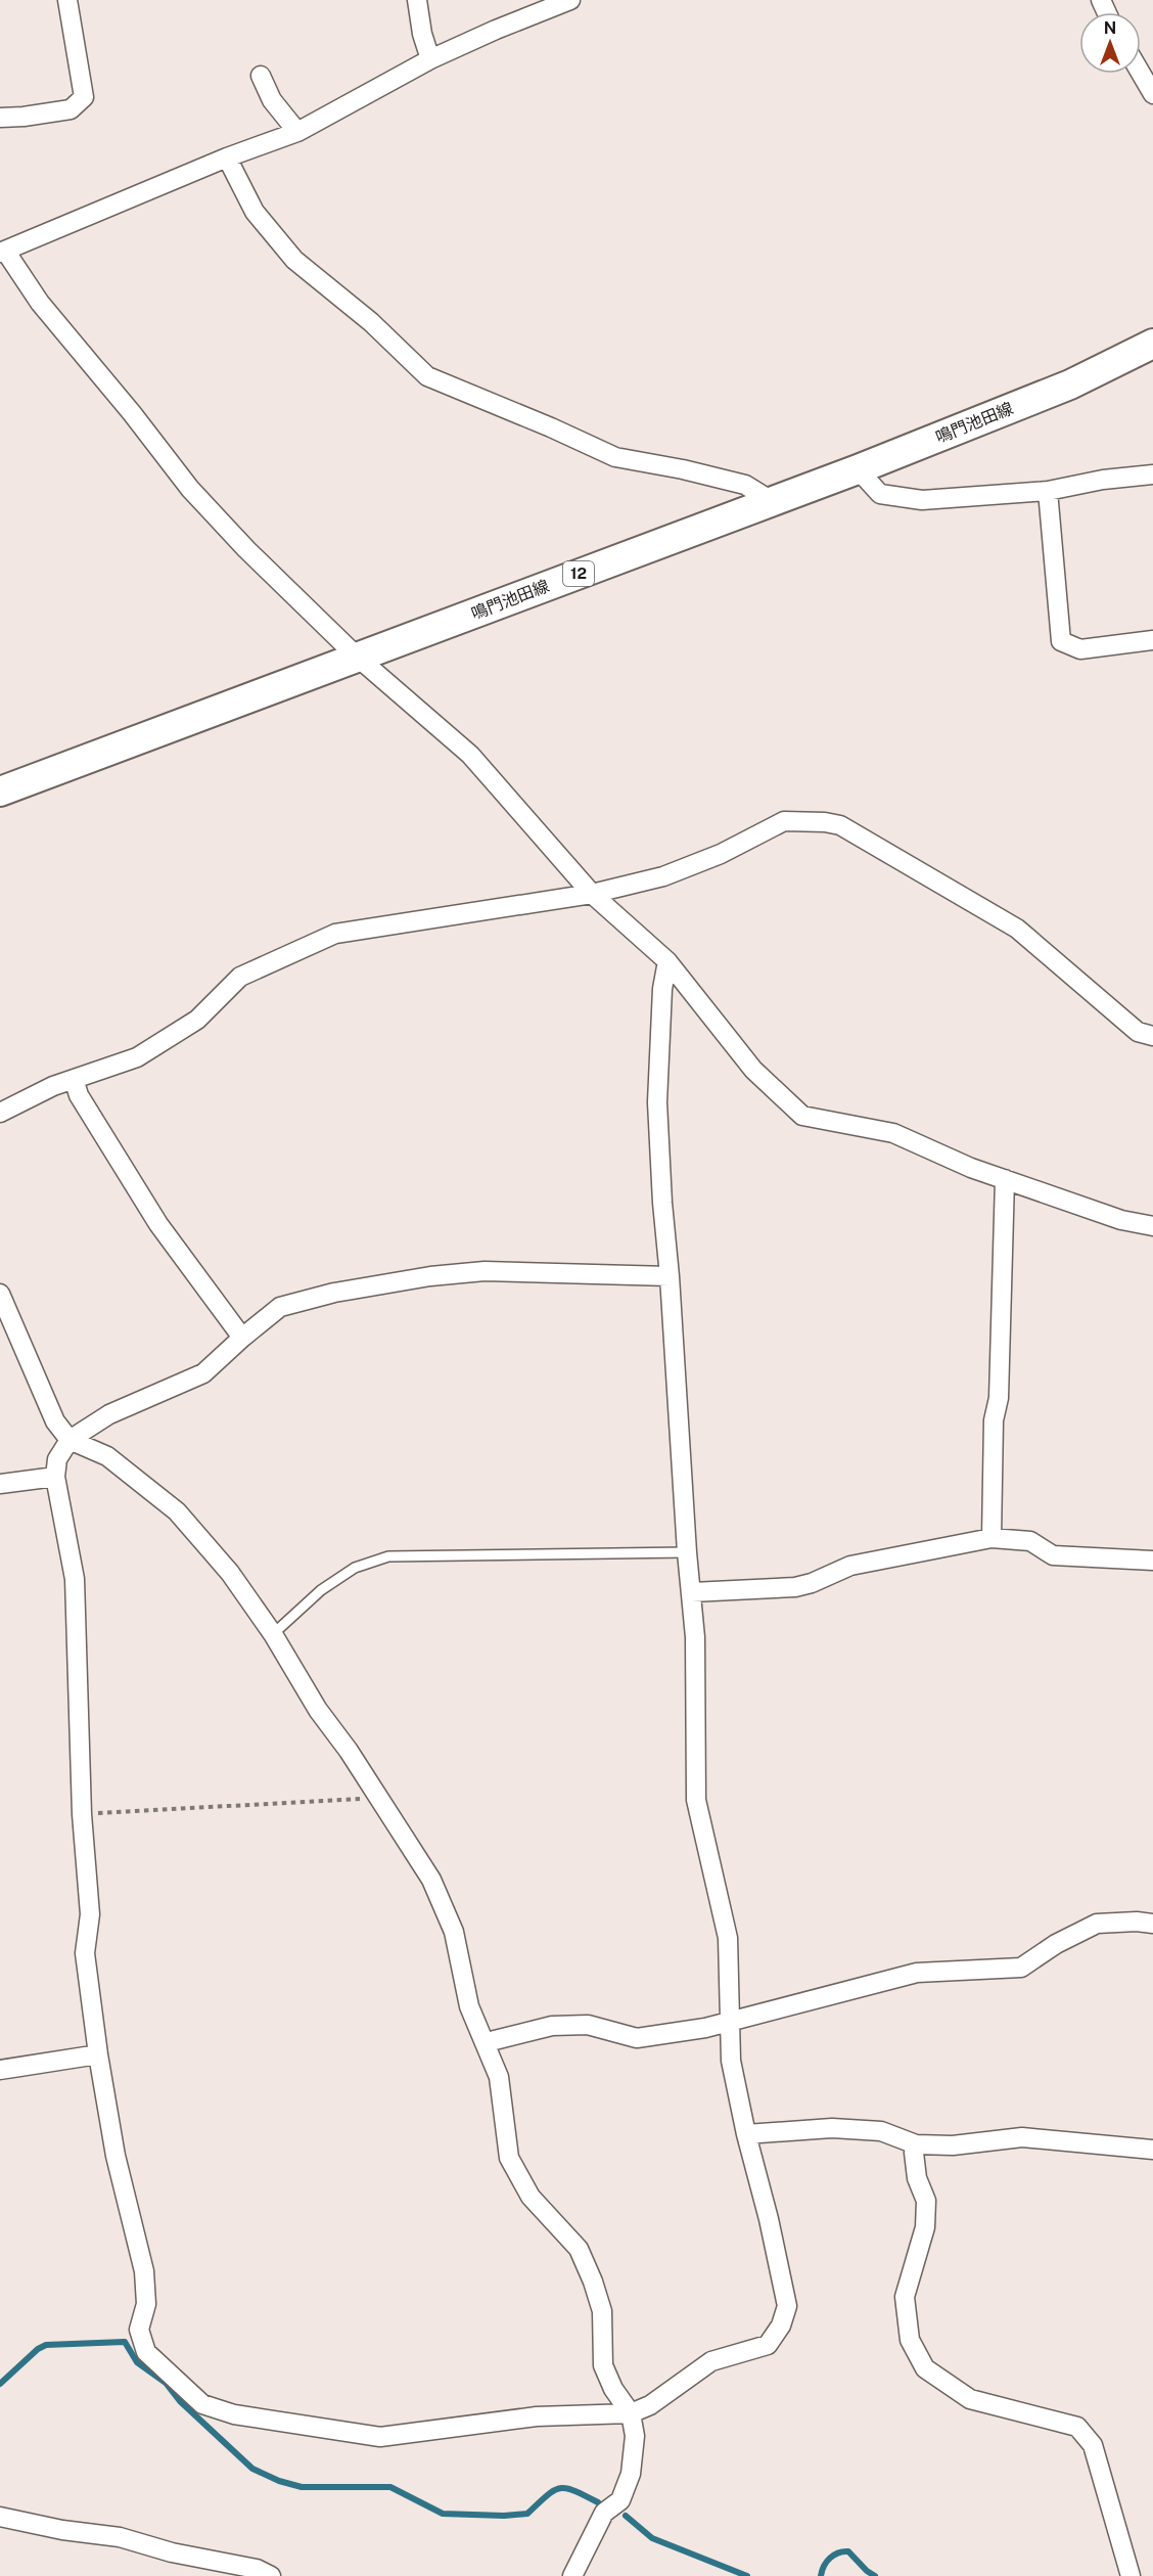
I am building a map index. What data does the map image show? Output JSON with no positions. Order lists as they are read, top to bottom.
{
  "streets": {
    "main road": ["鳴門池田線", "12"]
  },
  "north": "top"
}
